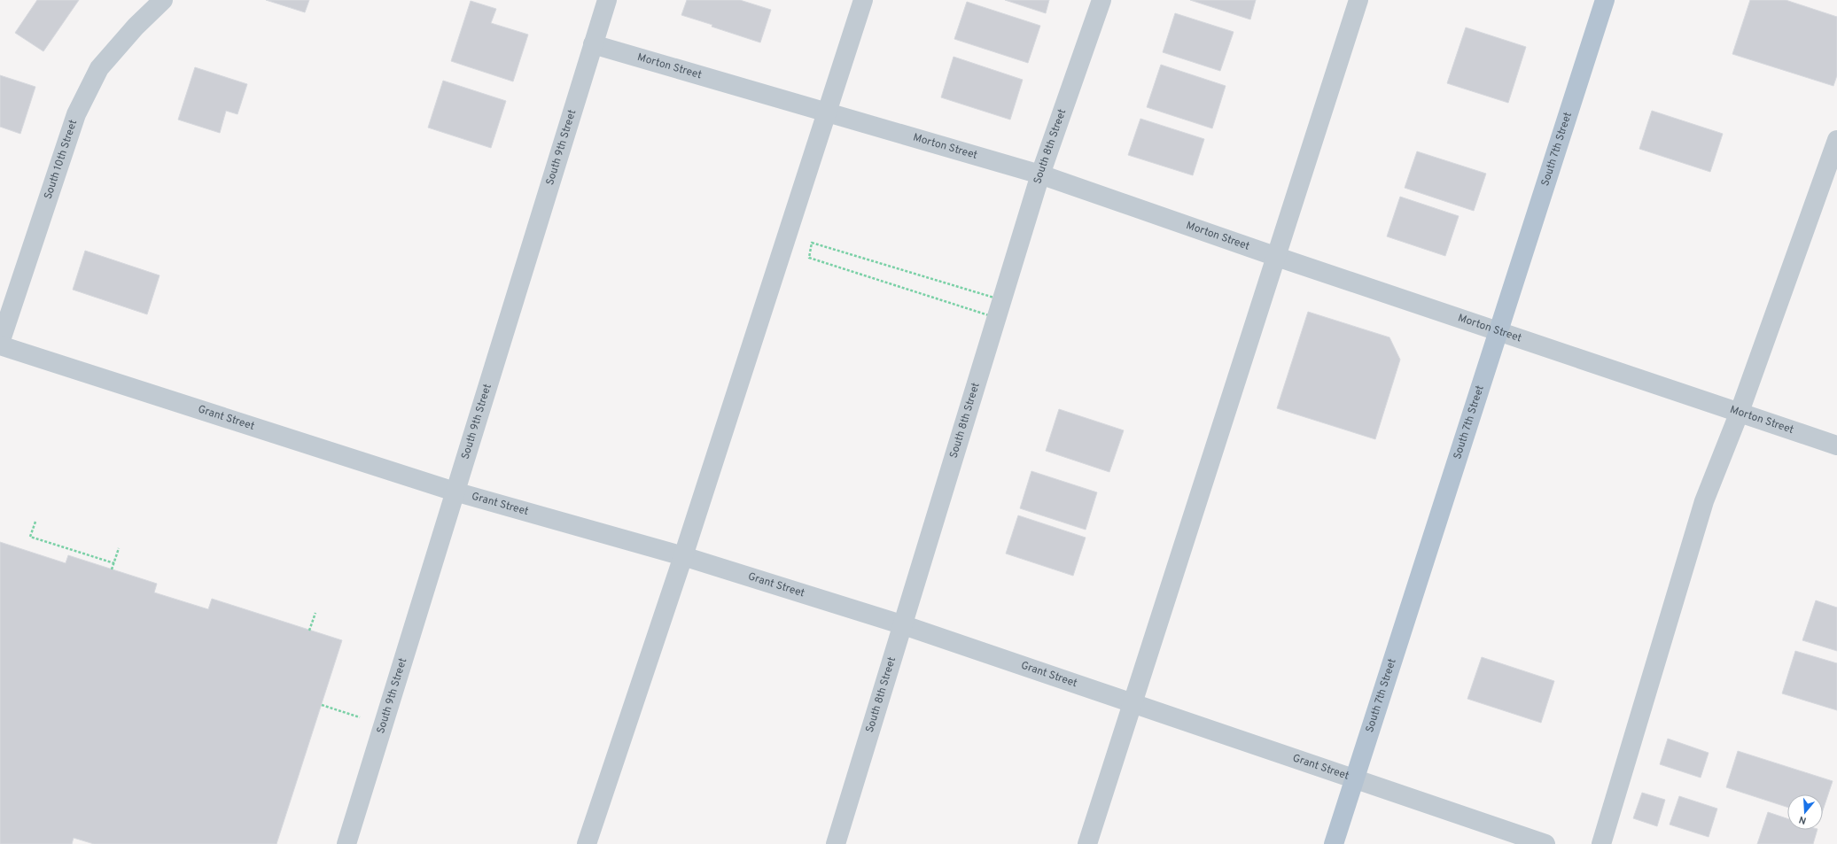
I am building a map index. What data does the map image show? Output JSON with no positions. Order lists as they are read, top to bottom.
{
  "streets": {
    "main road": ["South 7th Street"],
    "street": [
      "Morton Street",
      "South 8th Street",
      "South 9th Street",
      "South 10th Street",
      "Grant Street"
    ]
  },
  "crossings": [
    ["Morton Street", "South 8th Street"],
    ["Morton Street", "South 9th Street"],
    ["Morton Street", "South 7th Street"],
    ["South 8th Street", "Grant Street"],
    ["South 9th Street", "Grant Street"],
    ["South 7th Street", "Grant Street"],
    ["South 10th Street", "Grant Street"]
  ],
  "north": "bottom"
}
